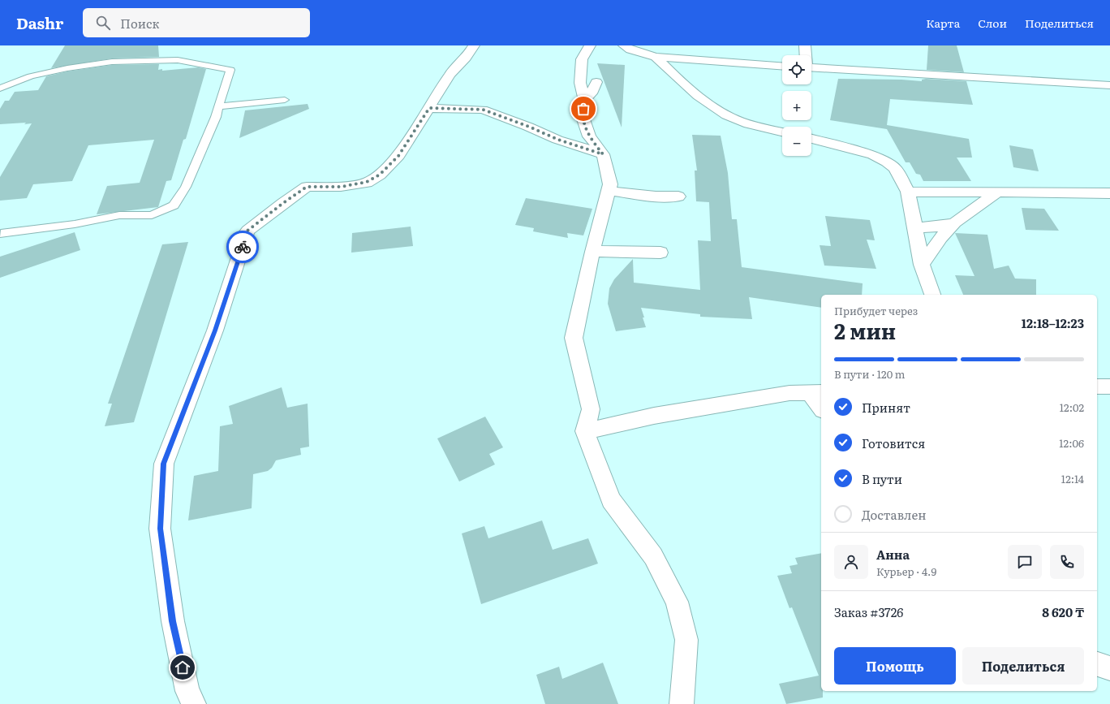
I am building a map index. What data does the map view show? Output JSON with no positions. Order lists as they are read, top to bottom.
{
  "page": {
    "header": "Dashr",
    "search": "Поиск",
    "nav": ["Карта", "Слои", "Поделиться"],
    "map_buttons": ["+", "−"],
    "heading": ["2 мин", "Прибудет через", "12:18–12:23"],
    "panel": [
      "Анна",
      "Курьер · 4.9",
      "Заказ #3726",
      "8 620 ₸"
    ],
    "bar": "В пути · 120 m",
    "list": [
      ["Принят", "12:02"],
      ["Готовится", "12:06"],
      ["В пути", "12:14"],
      "Доставлен"
    ],
    "buttons": ["Помощь", "Поделиться"]
  }
}
